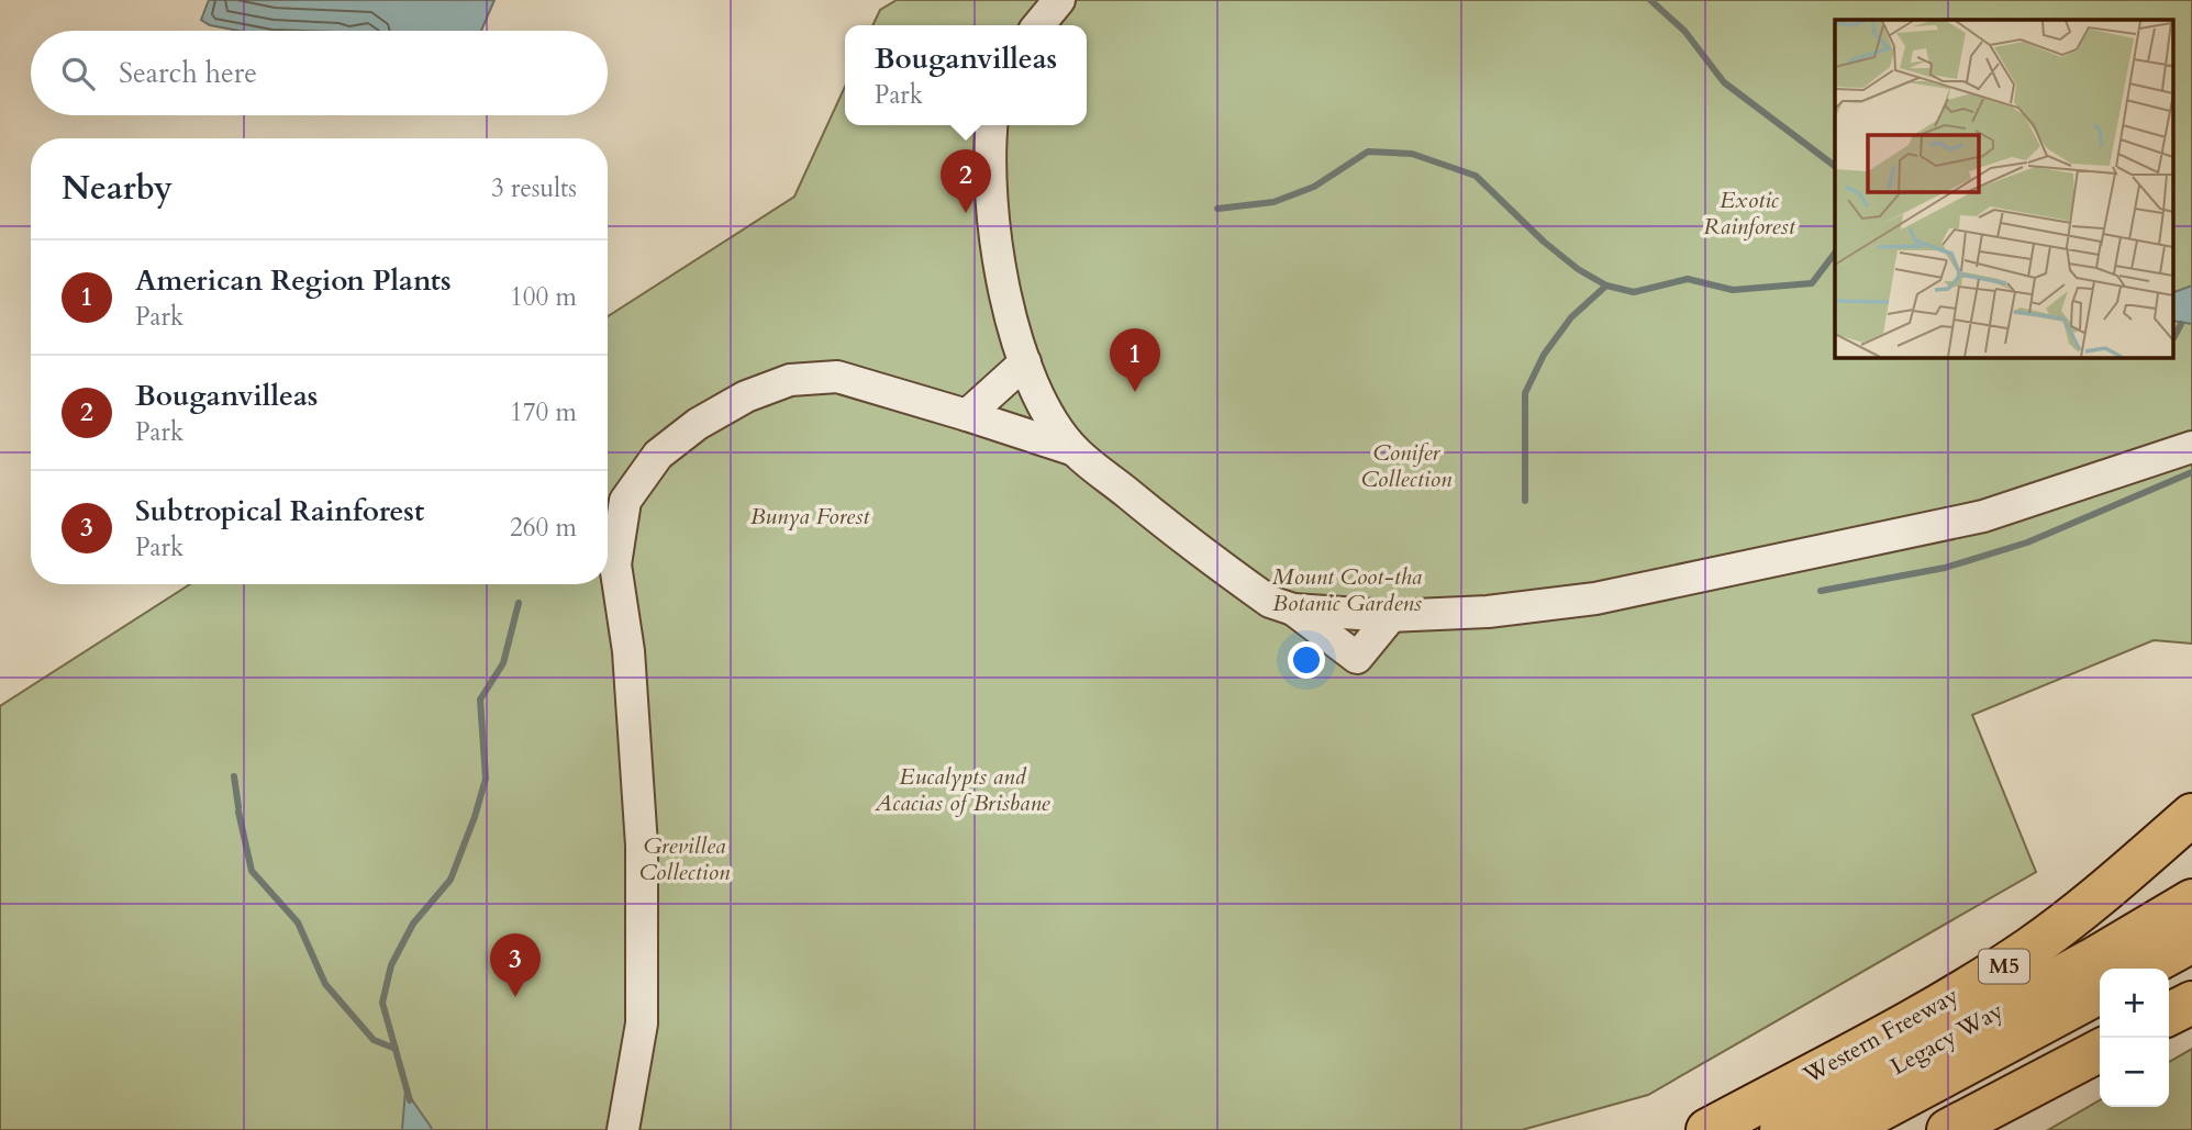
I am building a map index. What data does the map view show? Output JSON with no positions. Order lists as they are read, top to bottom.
{
  "streets": {
    "highway": ["M5", "Western Freeway", "Legacy Way"]
  },
  "parks": [
    "Exotic Rainforest",
    "Conifer Collection",
    "Bunya Forest",
    "Mount Coot-tha Botanic Gardens",
    "Eucalypts and Acacias of Brisbane",
    "Grevillea Collection"
  ],
  "page": {
    "popup": ["Bouganvilleas", "Park"],
    "search": "Search here",
    "heading": ["Nearby", "3 results"],
    "pins": ["2", "1", "3"],
    "list": [
      {
        "mark": "1",
        "name": "American Region Plants",
        "note": "Park",
        "value": "100 m"
      },
      {
        "mark": "2",
        "name": "Bouganvilleas",
        "note": "Park",
        "value": "170 m"
      },
      {
        "mark": "3",
        "name": "Subtropical Rainforest",
        "note": "Park",
        "value": "260 m"
      }
    ],
    "map_buttons": ["+", "−"]
  }
}
